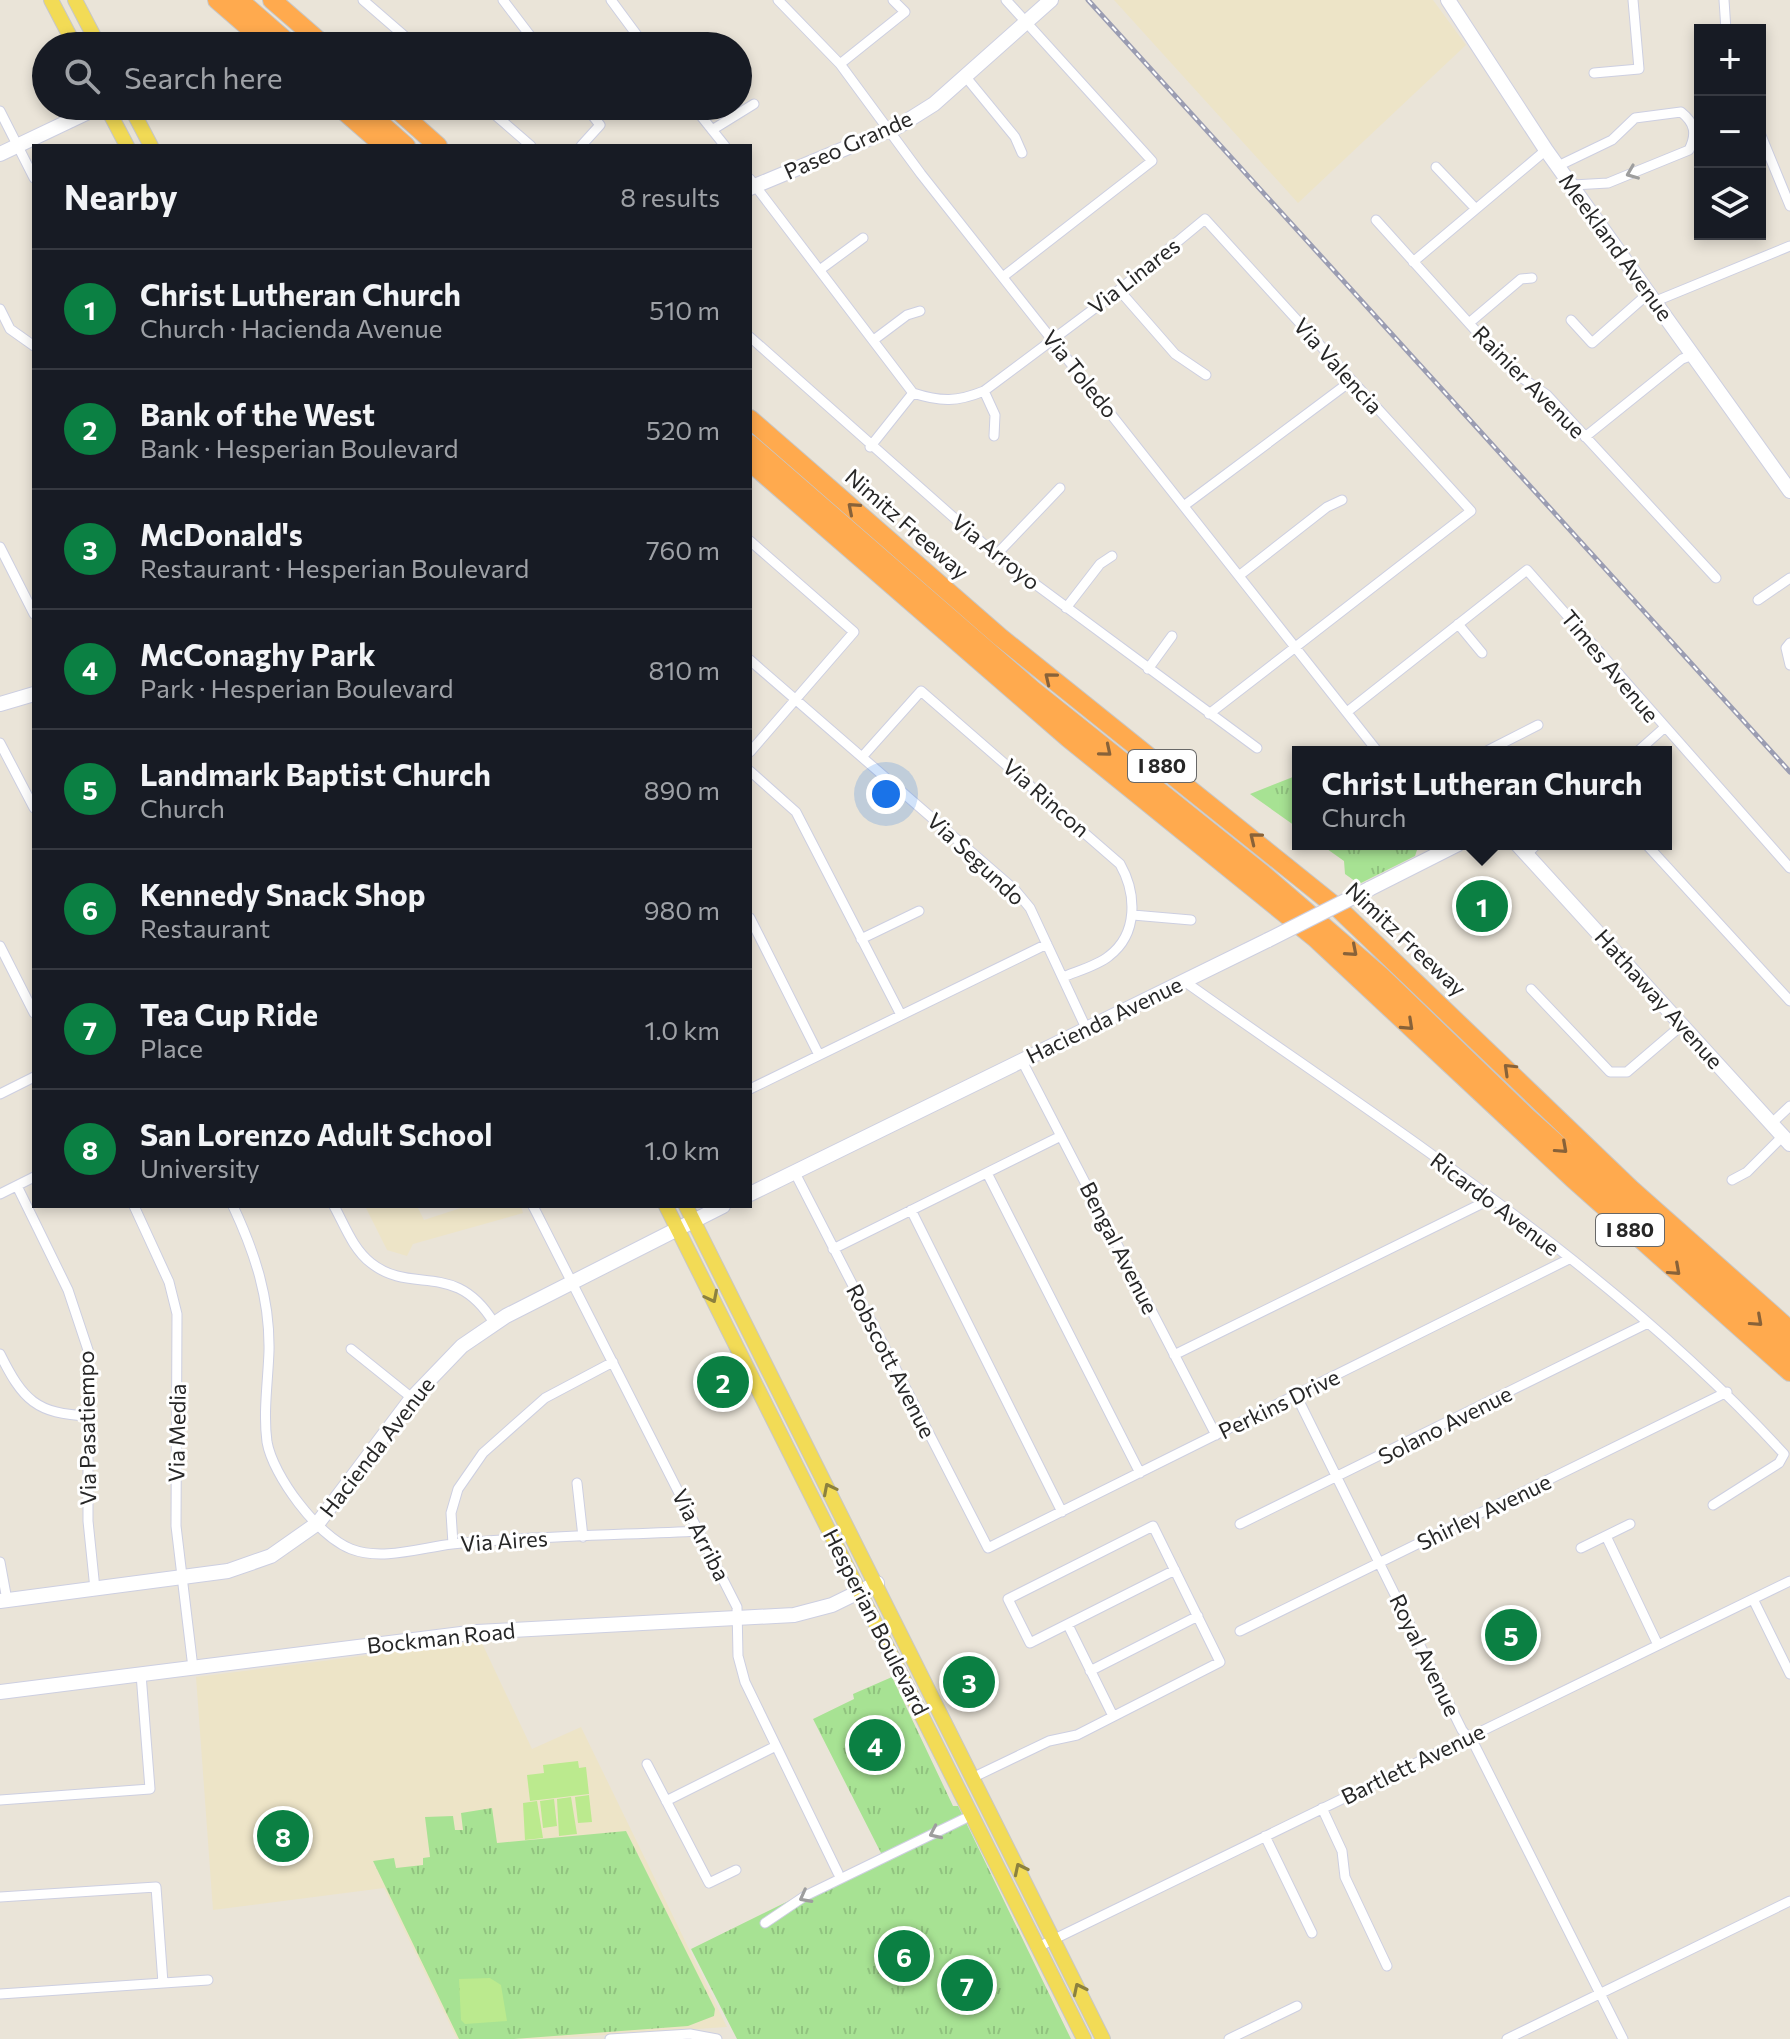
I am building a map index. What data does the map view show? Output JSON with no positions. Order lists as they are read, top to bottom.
{
  "streets": {
    "highway": ["Nimitz Freeway", "I 880"],
    "main road": ["Hesperian Boulevard"],
    "street": [
      "Paseo Grande",
      "Meekland Avenue",
      "Via Linares",
      "Via Valencia",
      "Via Toledo",
      "Rainier Avenue",
      "Via Arroyo",
      "Times Avenue",
      "Via Rincon",
      "Via Segundo",
      "Hathaway Avenue",
      "Hacienda Avenue",
      "Ricardo Avenue",
      "Bengal Avenue",
      "Robscott Avenue",
      "Perkins Drive",
      "Solano Avenue",
      "Via Pasatiempo",
      "Via Media",
      "Shirley Avenue",
      "Via Arriba",
      "Via Aires",
      "Bockman Road",
      "Royal Avenue",
      "Bartlett Avenue"
    ]
  },
  "crossings": [
    ["Paseo Grande", "Via Toledo"],
    ["Via Linares", "Via Valencia"],
    ["Via Linares", "Via Toledo"],
    ["Via Valencia", "Via Toledo"],
    ["Via Rincon", "Via Segundo"],
    ["Via Segundo", "Hacienda Avenue"],
    ["Hacienda Avenue", "Ricardo Avenue"],
    ["Hacienda Avenue", "Bengal Avenue"],
    ["Hacienda Avenue", "Robscott Avenue"],
    ["Hacienda Avenue", "Via Pasatiempo"],
    ["Hacienda Avenue", "Via Media"],
    ["Hacienda Avenue", "Via Arriba"],
    ["Hacienda Avenue", "Via Aires"],
    ["Hacienda Avenue", "Hesperian Boulevard"],
    ["Ricardo Avenue", "Perkins Drive"],
    ["Ricardo Avenue", "Solano Avenue"],
    ["Ricardo Avenue", "Shirley Avenue"],
    ["Bengal Avenue", "Perkins Drive"],
    ["Robscott Avenue", "Perkins Drive"],
    ["Perkins Drive", "Royal Avenue"],
    ["Solano Avenue", "Royal Avenue"],
    ["Via Media", "Bockman Road"],
    ["Shirley Avenue", "Royal Avenue"],
    ["Via Arriba", "Via Aires"],
    ["Via Arriba", "Bockman Road"],
    ["Hesperian Boulevard", "Bockman Road"],
    ["Hesperian Boulevard", "Bartlett Avenue"],
    ["Royal Avenue", "Bartlett Avenue"]
  ],
  "page": {
    "map_buttons": ["+", "−"],
    "search": "Search here",
    "heading": ["Nearby", "8 results"],
    "list": [
      {
        "mark": "1",
        "name": "Christ Lutheran Church",
        "note": "Church · Hacienda Avenue",
        "value": "510 m"
      },
      {
        "mark": "2",
        "name": "Bank of the West",
        "note": "Bank · Hesperian Boulevard",
        "value": "520 m"
      },
      {
        "mark": "3",
        "name": "McDonald's",
        "note": "Restaurant · Hesperian Boulevard",
        "value": "760 m"
      },
      {
        "mark": "4",
        "name": "McConaghy Park",
        "note": "Park · Hesperian Boulevard",
        "value": "810 m"
      },
      {
        "mark": "5",
        "name": "Landmark Baptist Church",
        "note": "Church",
        "value": "890 m"
      },
      {
        "mark": "6",
        "name": "Kennedy Snack Shop",
        "note": "Restaurant",
        "value": "980 m"
      },
      {
        "mark": "7",
        "name": "Tea Cup Ride",
        "note": "Place",
        "value": "1.0 km"
      },
      {
        "mark": "8",
        "name": "San Lorenzo Adult School",
        "note": "University",
        "value": "1.0 km"
      }
    ],
    "popup": ["Christ Lutheran Church", "Church"],
    "pins": [
      "1",
      "2",
      "5",
      "3",
      "4",
      "8",
      "6",
      "7"
    ]
  }
}
